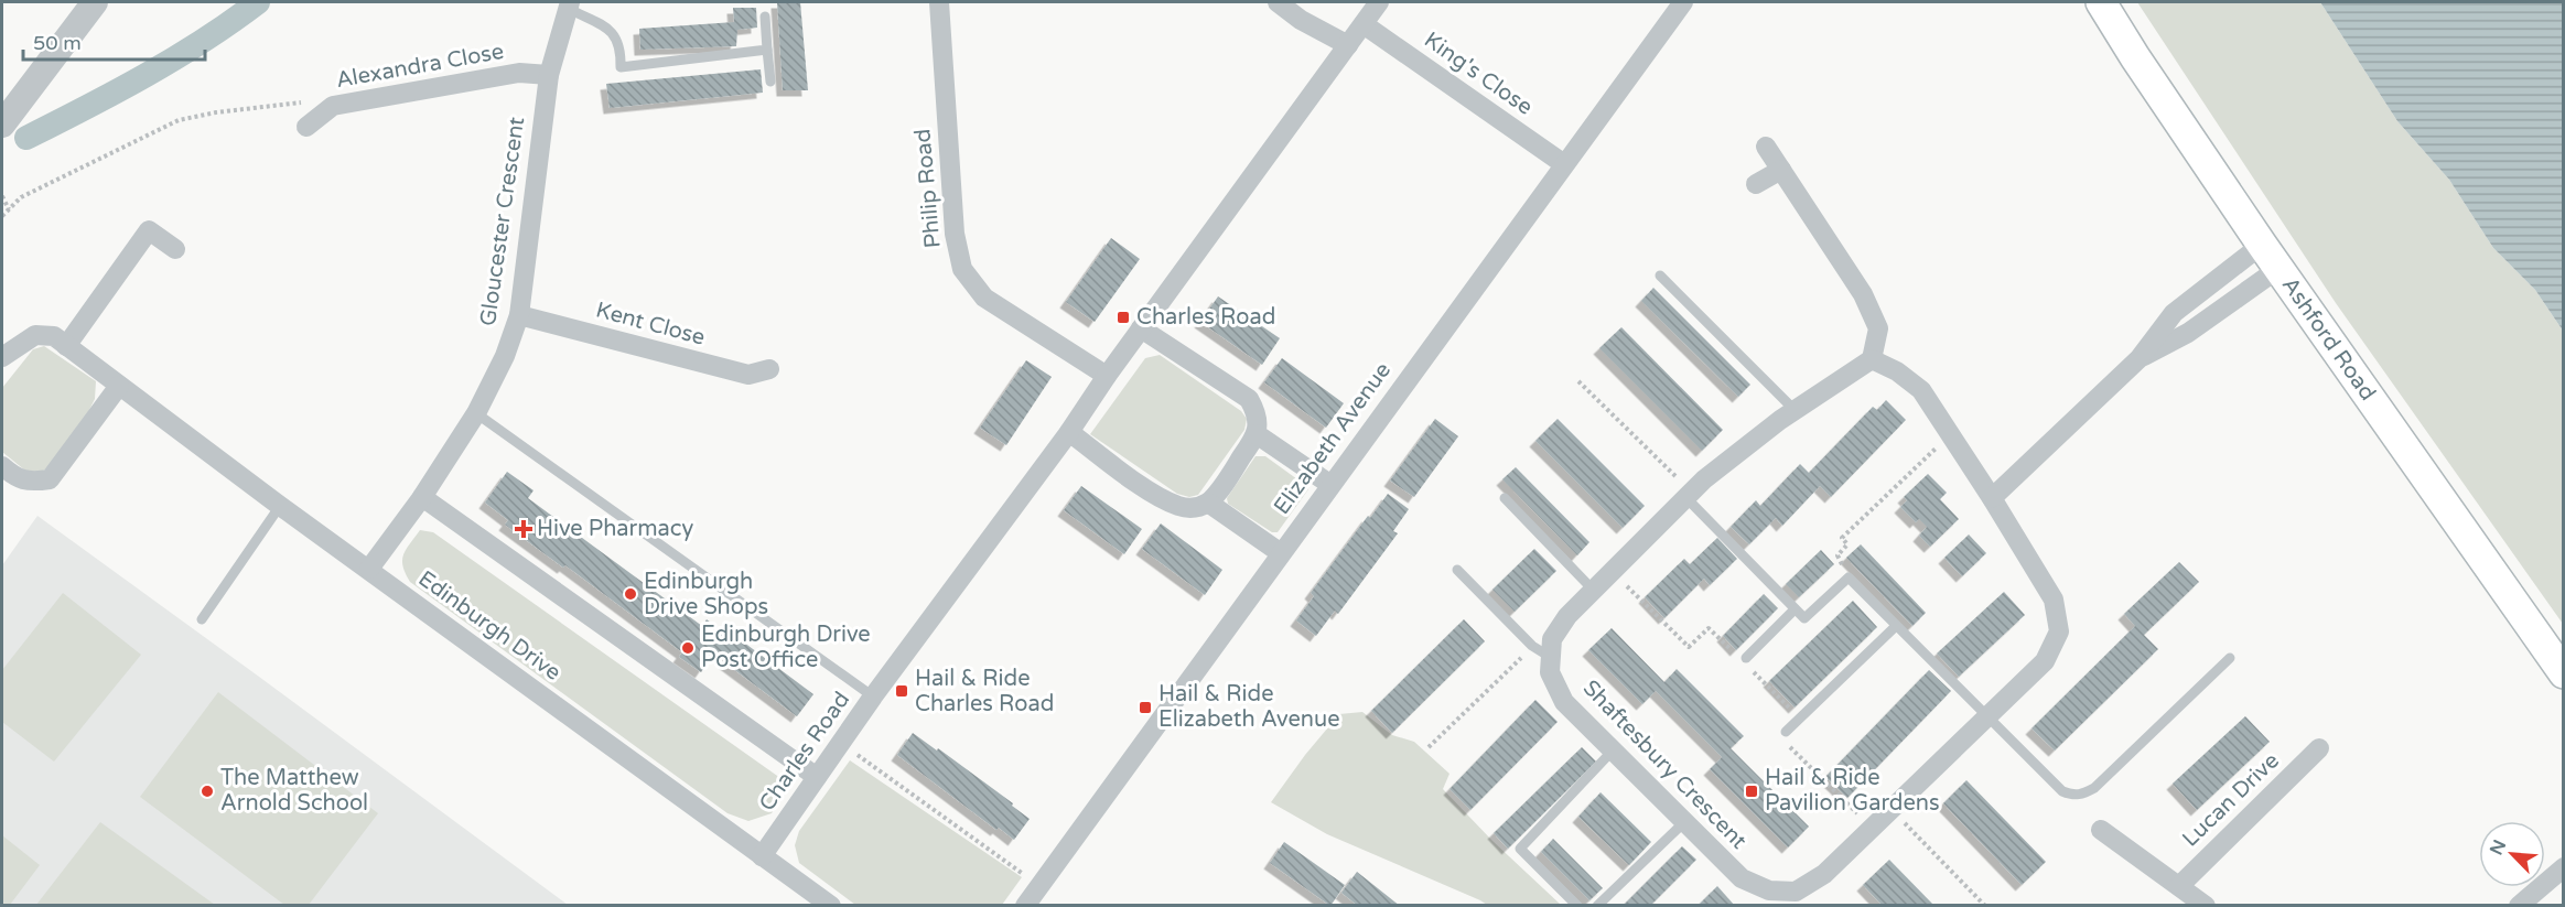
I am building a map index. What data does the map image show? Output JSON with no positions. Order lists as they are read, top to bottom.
{
  "streets": {
    "main road": ["Ashford Road"],
    "street": [
      "Alexandra Close",
      "King's Close",
      "Philip Road",
      "Gloucester Crescent",
      "Kent Close",
      "Elizabeth Avenue",
      "Edinburgh Drive",
      "Charles Road",
      "Shaftesbury Crescent",
      "Lucan Drive"
    ]
  },
  "crossings": [
    ["Alexandra Close", "Gloucester Crescent"],
    ["King's Close", "Elizabeth Avenue"],
    ["King's Close", "Charles Road"],
    ["Philip Road", "Charles Road"],
    ["Gloucester Crescent", "Kent Close"],
    ["Gloucester Crescent", "Edinburgh Drive"],
    ["Edinburgh Drive", "Charles Road"]
  ],
  "places": {
    "transit": [
      "Charles Road",
      "Hail & Ride Charles Road",
      "Hail & Ride Elizabeth Avenue",
      "Hail & Ride Pavilion Gardens"
    ],
    "health": ["Hive Pharmacy"],
    "other": ["Edinburgh Drive Shops", "Edinburgh Drive Post Office", "The Matthew Arnold School"]
  },
  "scale_bar": "50 m",
  "north": "top left"
}
